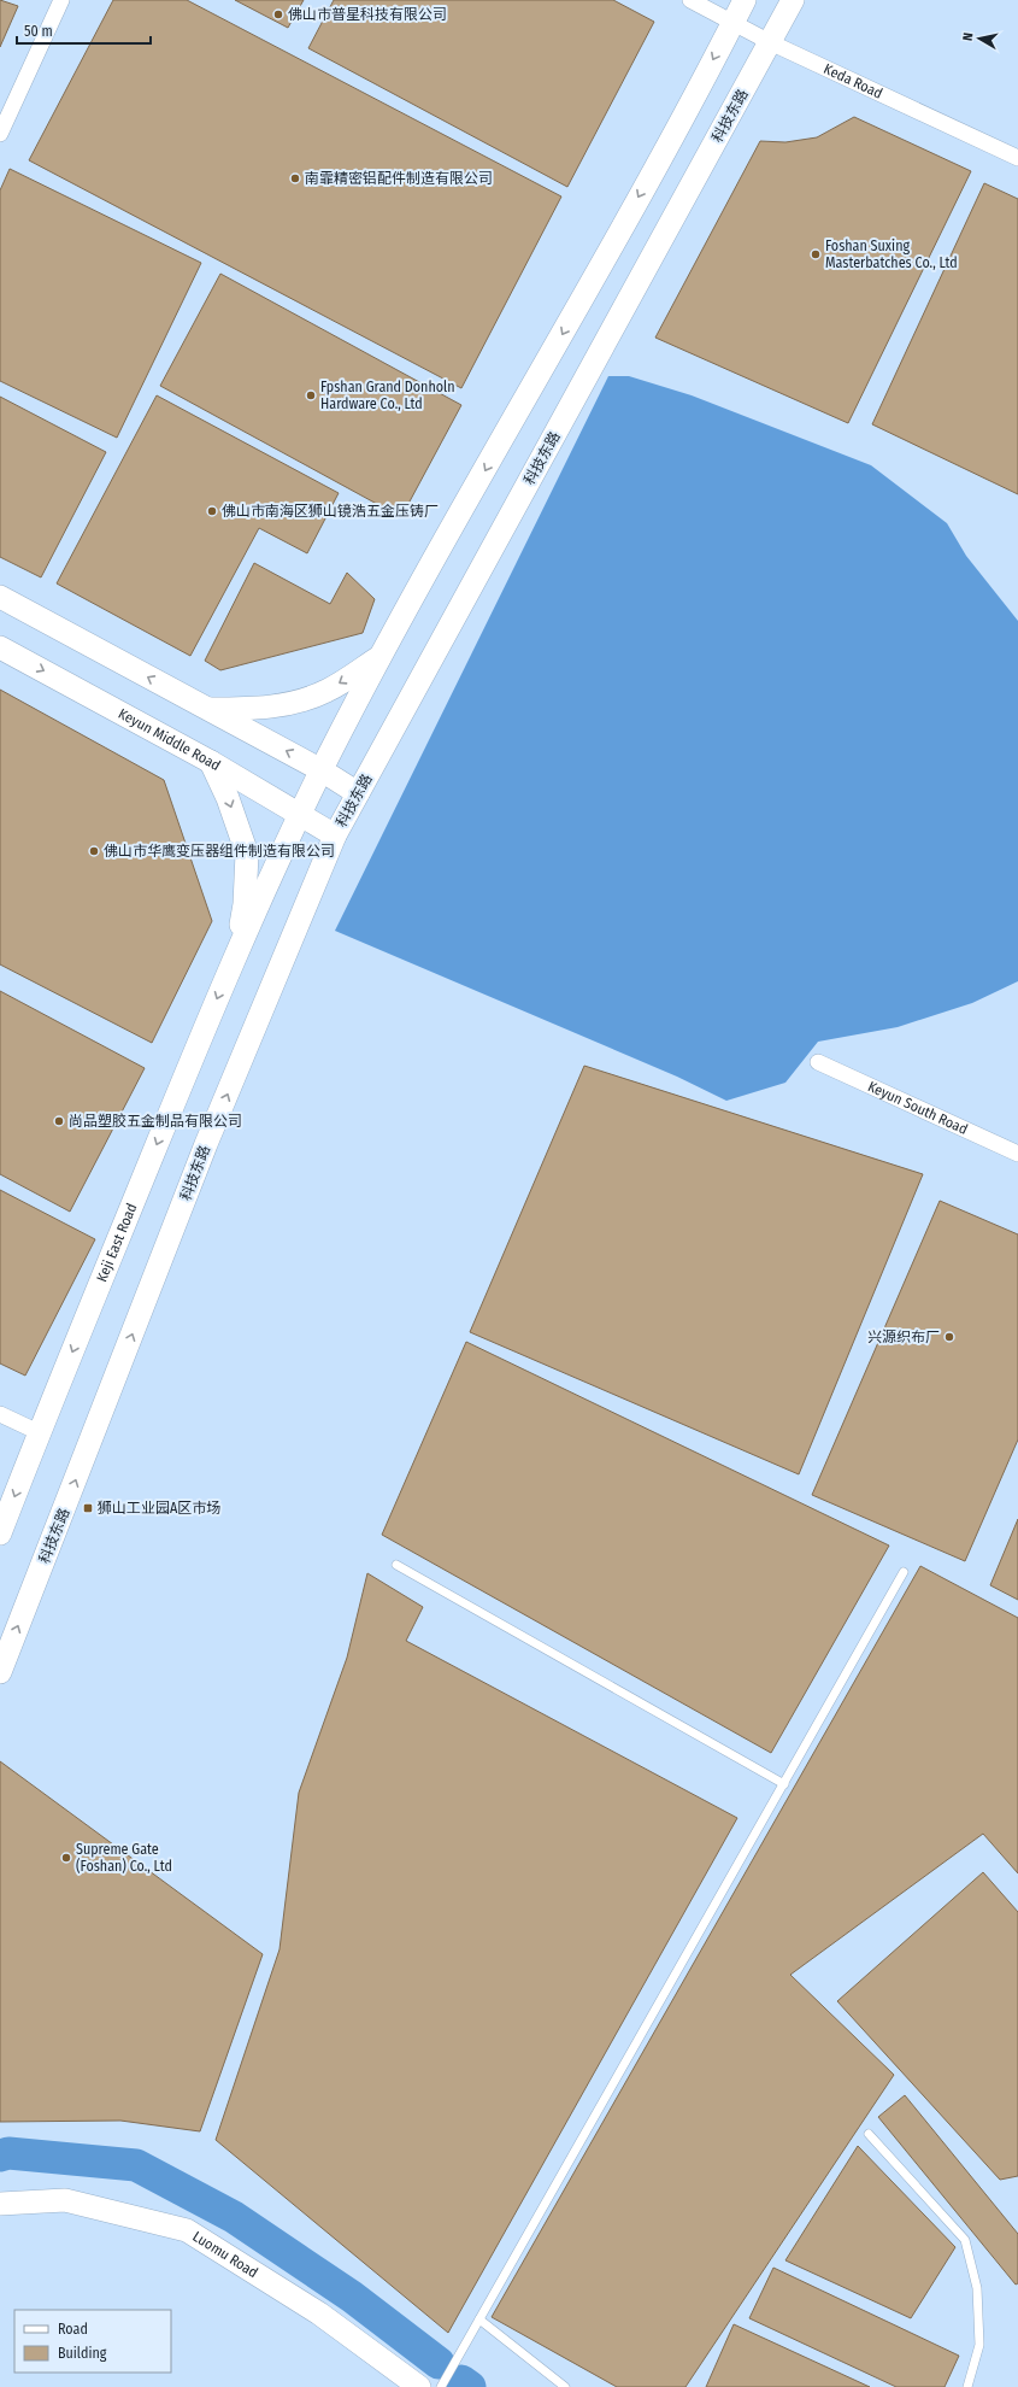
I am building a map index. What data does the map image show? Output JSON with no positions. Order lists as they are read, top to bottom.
{
  "streets": {
    "main road": [
      "科技东路",
      "Keyun Middle Road",
      "Keji East Road",
      "Luomu Road"
    ],
    "street": ["Keda Road", "Keyun South Road"]
  },
  "crossings": [
    ["Keda Road", "科技东路"],
    ["科技东路", "Keyun Middle Road"]
  ],
  "one_way": ["科技东路", "Keji East Road"],
  "places": {
    "other": [
      "佛山市普星科技有限公司",
      "南霏精密铝配件制造有限公司",
      "Foshan Suxing Masterbatches Co., Ltd",
      "Fpshan Grand Donholn Hardware Co., Ltd",
      "佛山市南海区狮山镜浩五金压铸厂",
      "佛山市华鹰变压器组件制造有限公司",
      "尚品塑胶五金制品有限公司",
      "兴源织布厂",
      "Supreme Gate (Foshan) Co., Ltd"
    ],
    "transit": ["狮山工业园A区市场"]
  },
  "legend": ["Road", "Building"],
  "scale_bar": "50 m",
  "north": "left"
}
